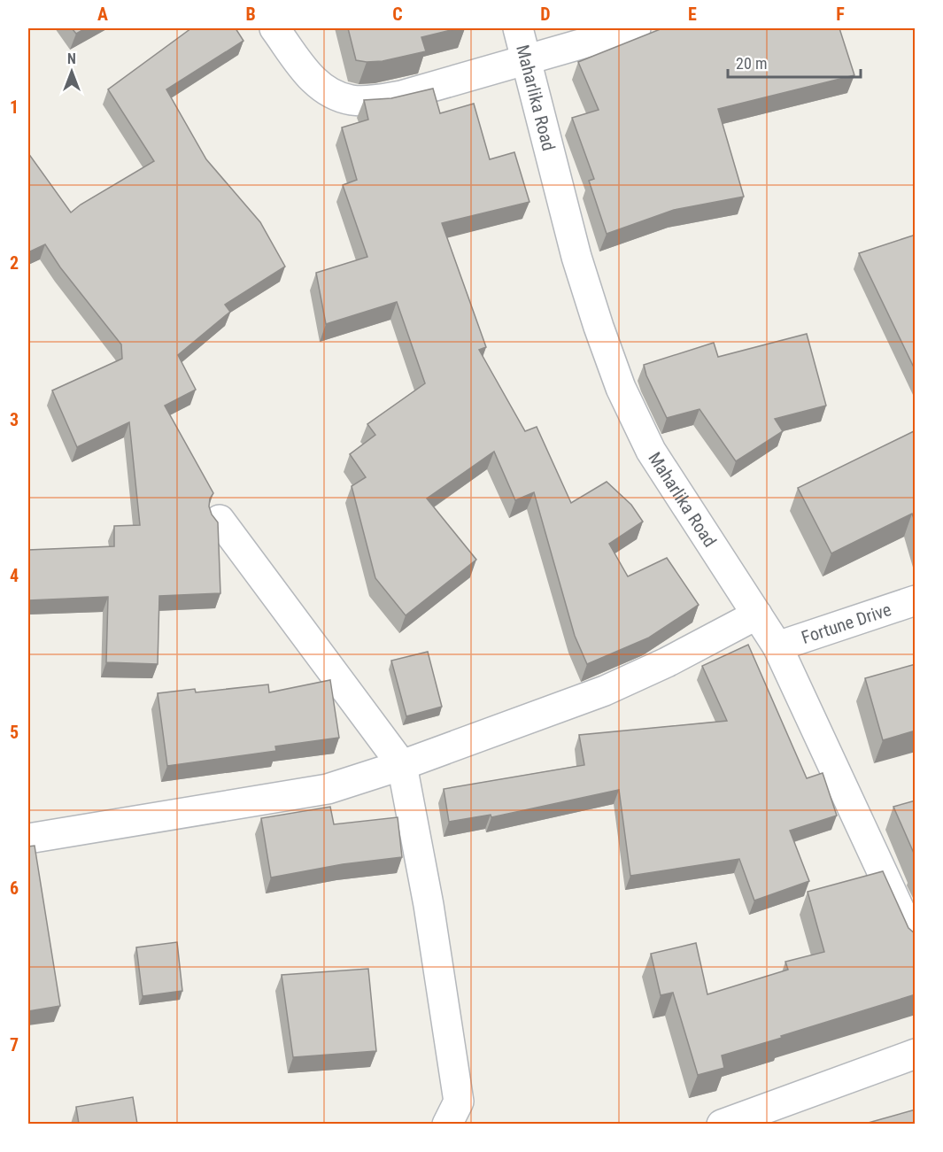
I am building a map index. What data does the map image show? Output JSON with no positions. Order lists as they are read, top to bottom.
{
  "streets": {
    "street": ["Maharlika Road", "Fortune Drive"]
  },
  "crossings": [
    ["Maharlika Road", "Fortune Drive"]
  ],
  "scale_bar": "20 m",
  "north": "top",
  "grid": {
    "columns": [
      "A",
      "B",
      "C",
      "D",
      "E",
      "F"
    ],
    "rows": [
      "1",
      "2",
      "3",
      "4",
      "5",
      "6",
      "7"
    ]
  }
}
